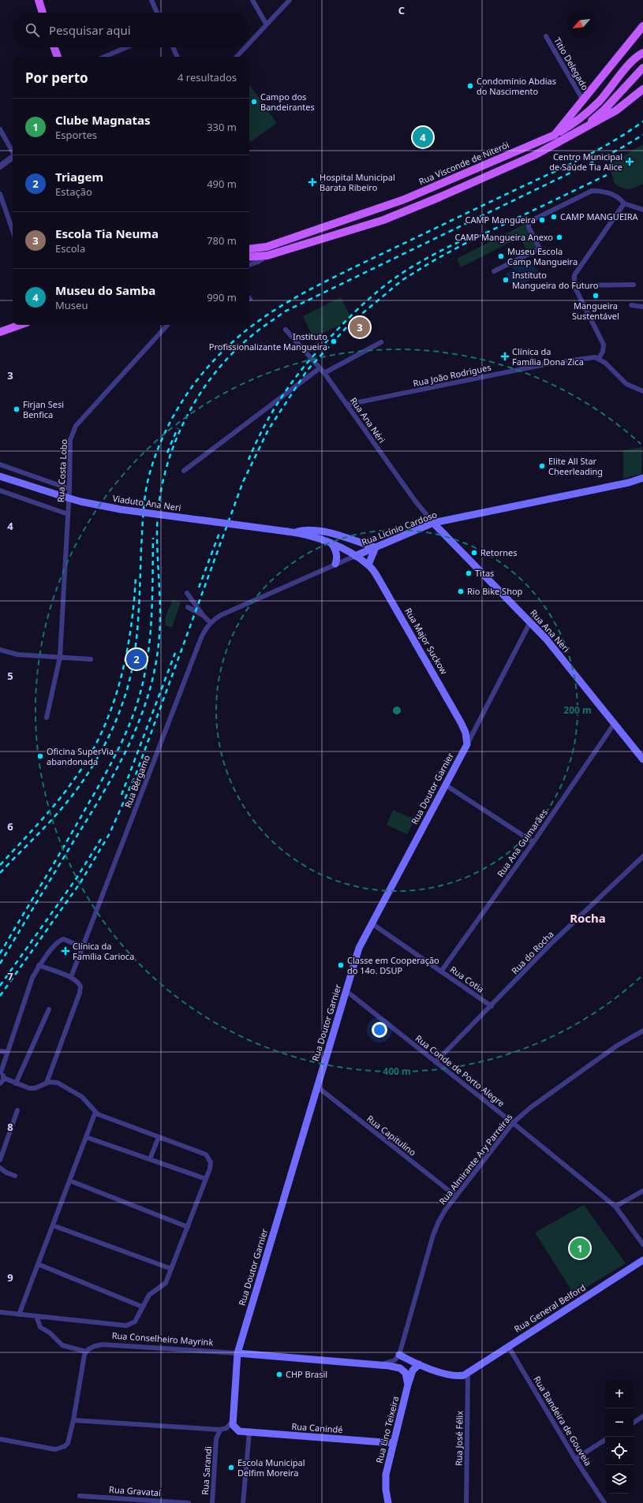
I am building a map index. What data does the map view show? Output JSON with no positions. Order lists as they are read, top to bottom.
{
  "streets": {
    "main road": [
      "Rua Visconde de Niterói",
      "Viaduto Ana Neri",
      "Rua Licínio Cardoso",
      "Rua Ana Neri",
      "Rua Major Suckow",
      "Rua Doutor Garnier",
      "Rua General Belford",
      "Rua Conselheiro Mayrink",
      "Rua Canindé",
      "Rua Lino Teixeira"
    ],
    "street": [
      "Titio Delegado",
      "Rua João Rodrigues",
      "Rua Ana Néri",
      "Rua Costa Lobo",
      "Rua Bérgamo",
      "Rua Ana Guimarães",
      "Rua do Rocha",
      "Rua Cotia",
      "Rua Conde de Porto Alegre",
      "Rua Capitulino",
      "Rua Almirante Ary Parreiras",
      "Rua Bandeira de Gouveia",
      "Rua José Félix",
      "Rua Sarandi",
      "Rua Gravataí"
    ]
  },
  "crossings": [
    ["Titio Delegado", "Rua Visconde de Niterói"],
    ["Rua João Rodrigues", "Rua Ana Néri"],
    ["Rua Ana Néri", "Rua Licínio Cardoso"],
    ["Rua Ana Néri", "Rua Ana Neri"],
    ["Viaduto Ana Neri", "Rua Licínio Cardoso"],
    ["Viaduto Ana Neri", "Rua Major Suckow"],
    ["Rua Licínio Cardoso", "Rua Ana Neri"],
    ["Rua Licínio Cardoso", "Rua Major Suckow"],
    ["Rua Licínio Cardoso", "Rua Bérgamo"],
    ["Rua Ana Neri", "Rua Doutor Garnier"],
    ["Rua Ana Neri", "Rua Ana Guimarães"],
    ["Rua Major Suckow", "Rua Doutor Garnier"],
    ["Rua Doutor Garnier", "Rua Cotia"],
    ["Rua Doutor Garnier", "Rua Conde de Porto Alegre"],
    ["Rua Doutor Garnier", "Rua Capitulino"],
    ["Rua Doutor Garnier", "Rua Conselheiro Mayrink"],
    ["Rua Doutor Garnier", "Rua Canindé"],
    ["Rua Ana Guimarães", "Rua Cotia"],
    ["Rua do Rocha", "Rua Cotia"],
    ["Rua do Rocha", "Rua Conde de Porto Alegre"],
    ["Rua Conde de Porto Alegre", "Rua Almirante Ary Parreiras"],
    ["Rua Capitulino", "Rua Almirante Ary Parreiras"],
    ["Rua Almirante Ary Parreiras", "Rua Conselheiro Mayrink"],
    ["Rua General Belford", "Rua Bandeira de Gouveia"],
    ["Rua General Belford", "Rua José Félix"],
    ["Rua Canindé", "Rua Lino Teixeira"]
  ],
  "districts": ["Rocha"],
  "places": {
    "other": [
      "Condomínio Abdias do Nascimento",
      "Campo dos Bandeirantes",
      "CAMP MANGUEIRA",
      "CAMP Mangueira",
      "CAMP Mangueira Anexo",
      "Museu Escola Camp Mangueira",
      "Instituto Mangueira do Futuro",
      "Mangueira Sustentável",
      "Instituto Profissionalizante Mangueira",
      "Firjan Sesi Benfica",
      "Elite All Star Cheerleading",
      "Retornes",
      "Titas",
      "Rio Bike Shop",
      "Oficina SuperVia abandonada",
      "Classe em Cooperação do 14o. DSUP",
      "CHP Brasil",
      "Escola Municipal Delfim Moreira"
    ],
    "health": [
      "Centro Municipal de Saúde Tia Alice",
      "Hospital Municipal Barata Ribeiro",
      "Clínica da Família Dona Zica",
      "Clínica da Família Carioca"
    ]
  },
  "north": "bottom left",
  "page": {
    "search": "Pesquisar aqui",
    "heading": ["Por perto", "4 resultados"],
    "list": [
      {
        "mark": "1",
        "name": "Clube Magnatas",
        "note": "Esportes",
        "value": "330 m"
      },
      {
        "mark": "2",
        "name": "Triagem",
        "note": "Estação",
        "value": "490 m"
      },
      {
        "mark": "3",
        "name": "Escola Tia Neuma",
        "note": "Escola",
        "value": "780 m"
      },
      {
        "mark": "4",
        "name": "Museu do Samba",
        "note": "Museu",
        "value": "990 m"
      }
    ],
    "pins": [
      "4",
      "3",
      "2",
      "1"
    ],
    "map_buttons": ["+", "−"]
  },
  "grid": {
    "columns": ["C"],
    "rows": [
      "3",
      "4",
      "5",
      "6",
      "7",
      "8",
      "9"
    ]
  },
  "rings": ["200 m", "400 m"]
}
